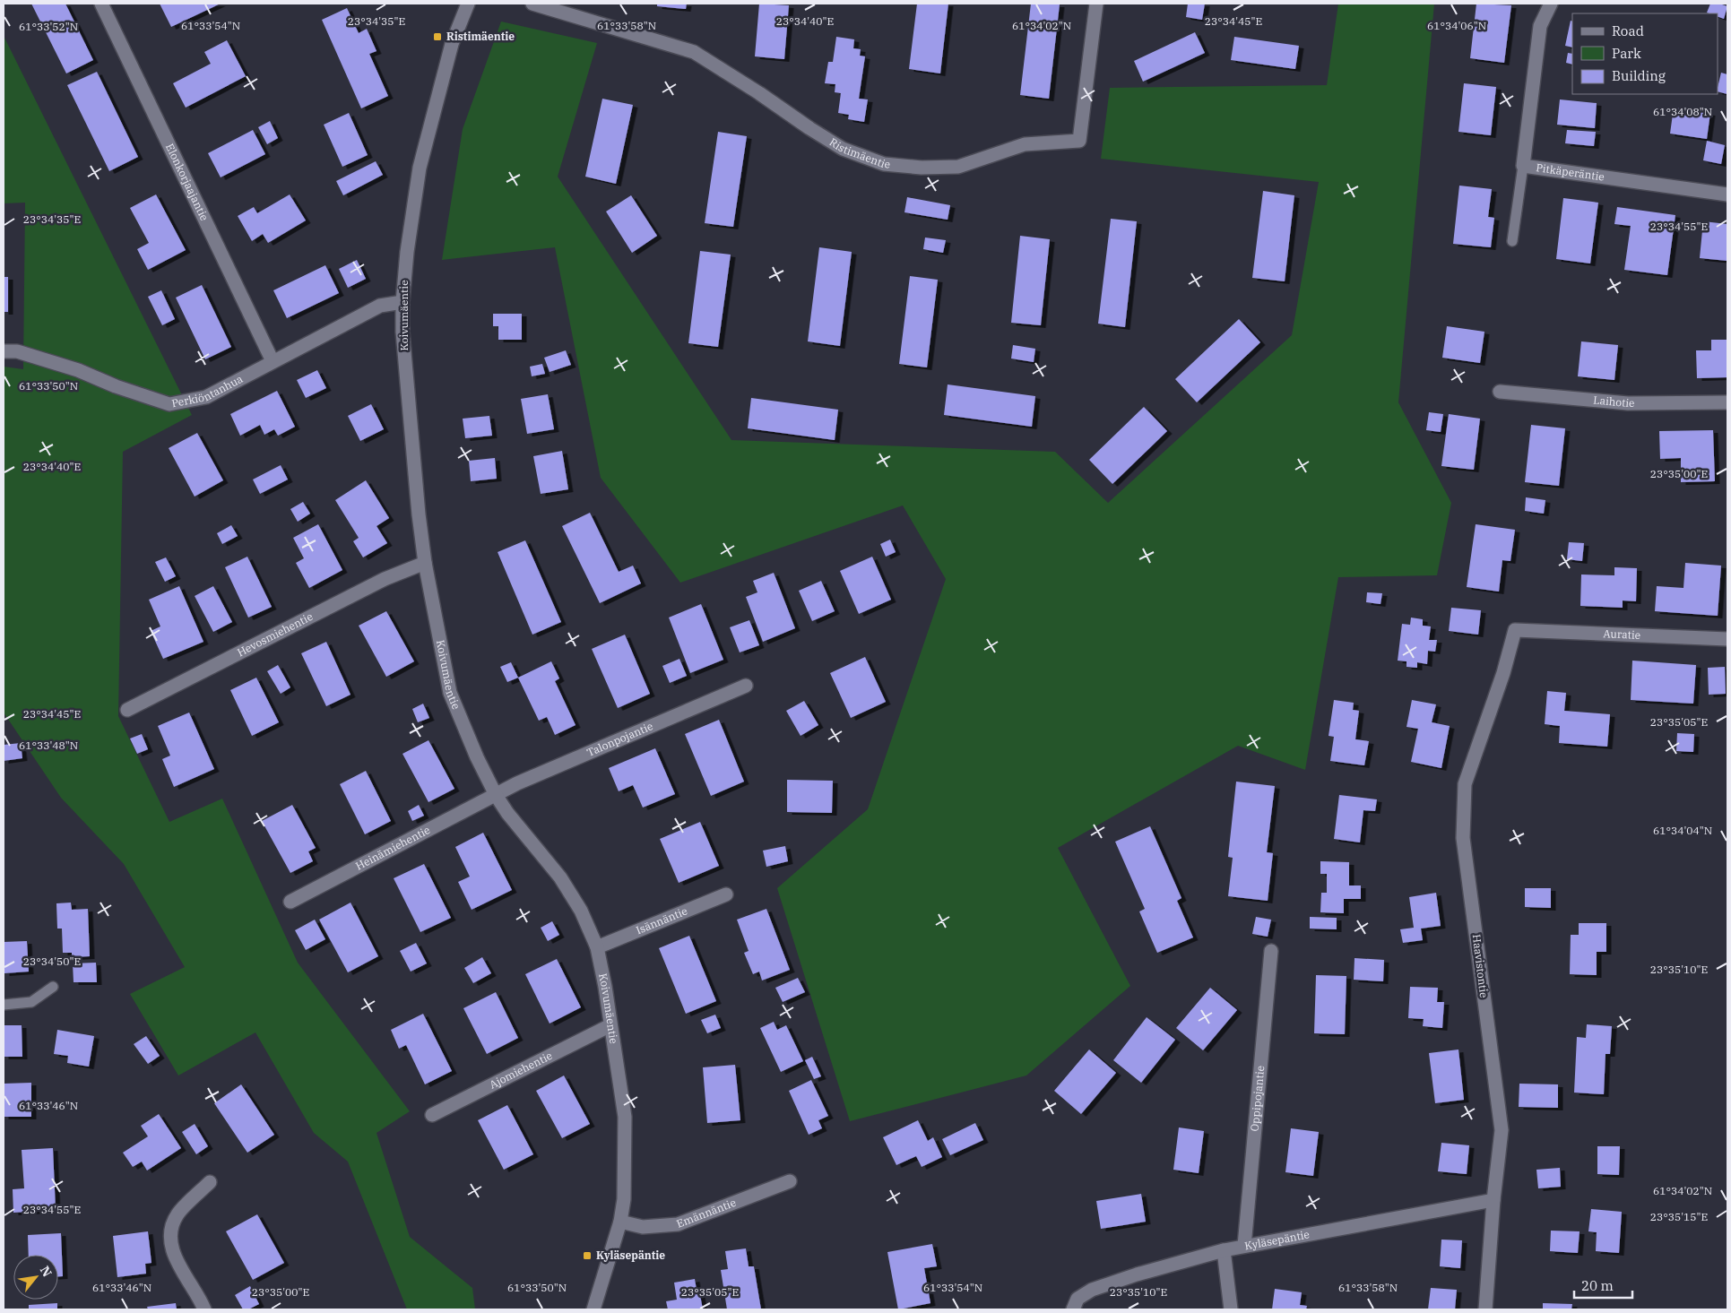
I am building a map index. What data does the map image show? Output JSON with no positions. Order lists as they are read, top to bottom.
{
  "streets": {
    "street": [
      "Ristimäentie",
      "Pitkäperäntie",
      "Elonkorjaajantie",
      "Koivumäentie",
      "Perkiöntanhua",
      "Laihotie",
      "Hevosmiehentie",
      "Auratie",
      "Talonpojantie",
      "Heinämiehentie",
      "Isännäntie",
      "Haavistontie",
      "Ajomiehentie",
      "Oppipojantie",
      "Emännäntie",
      "Kyläsepäntie"
    ]
  },
  "crossings": [
    ["Elonkorjaajantie", "Perkiöntanhua"],
    ["Koivumäentie", "Perkiöntanhua"],
    ["Koivumäentie", "Hevosmiehentie"],
    ["Koivumäentie", "Talonpojantie"],
    ["Koivumäentie", "Heinämiehentie"],
    ["Koivumäentie", "Isännäntie"],
    ["Koivumäentie", "Ajomiehentie"],
    ["Koivumäentie", "Emännäntie"],
    ["Auratie", "Haavistontie"],
    ["Talonpojantie", "Heinämiehentie"],
    ["Haavistontie", "Kyläsepäntie"],
    ["Oppipojantie", "Kyläsepäntie"]
  ],
  "places": {
    "transit": ["Ristimäentie", "Kyläsepäntie"]
  },
  "legend": ["Road", "Park", "Building"],
  "scale_bar": "20 m",
  "north": "top right",
  "coordinates": [
    "23°34'35\"E",
    "23°34'40\"E",
    "23°34'45\"E",
    "61°34'02\"N",
    "61°34'06\"N",
    "61°33'54\"N",
    "61°33'58\"N",
    "61°33'52\"N",
    "61°34'08\"N",
    "23°34'55\"E",
    "61°33'50\"N",
    "23°35'00\"E",
    "23°35'05\"E",
    "61°33'48\"N",
    "61°34'04\"N",
    "23°34'50\"E",
    "23°35'10\"E",
    "61°33'46\"N",
    "23°35'15\"E"
  ]
}
